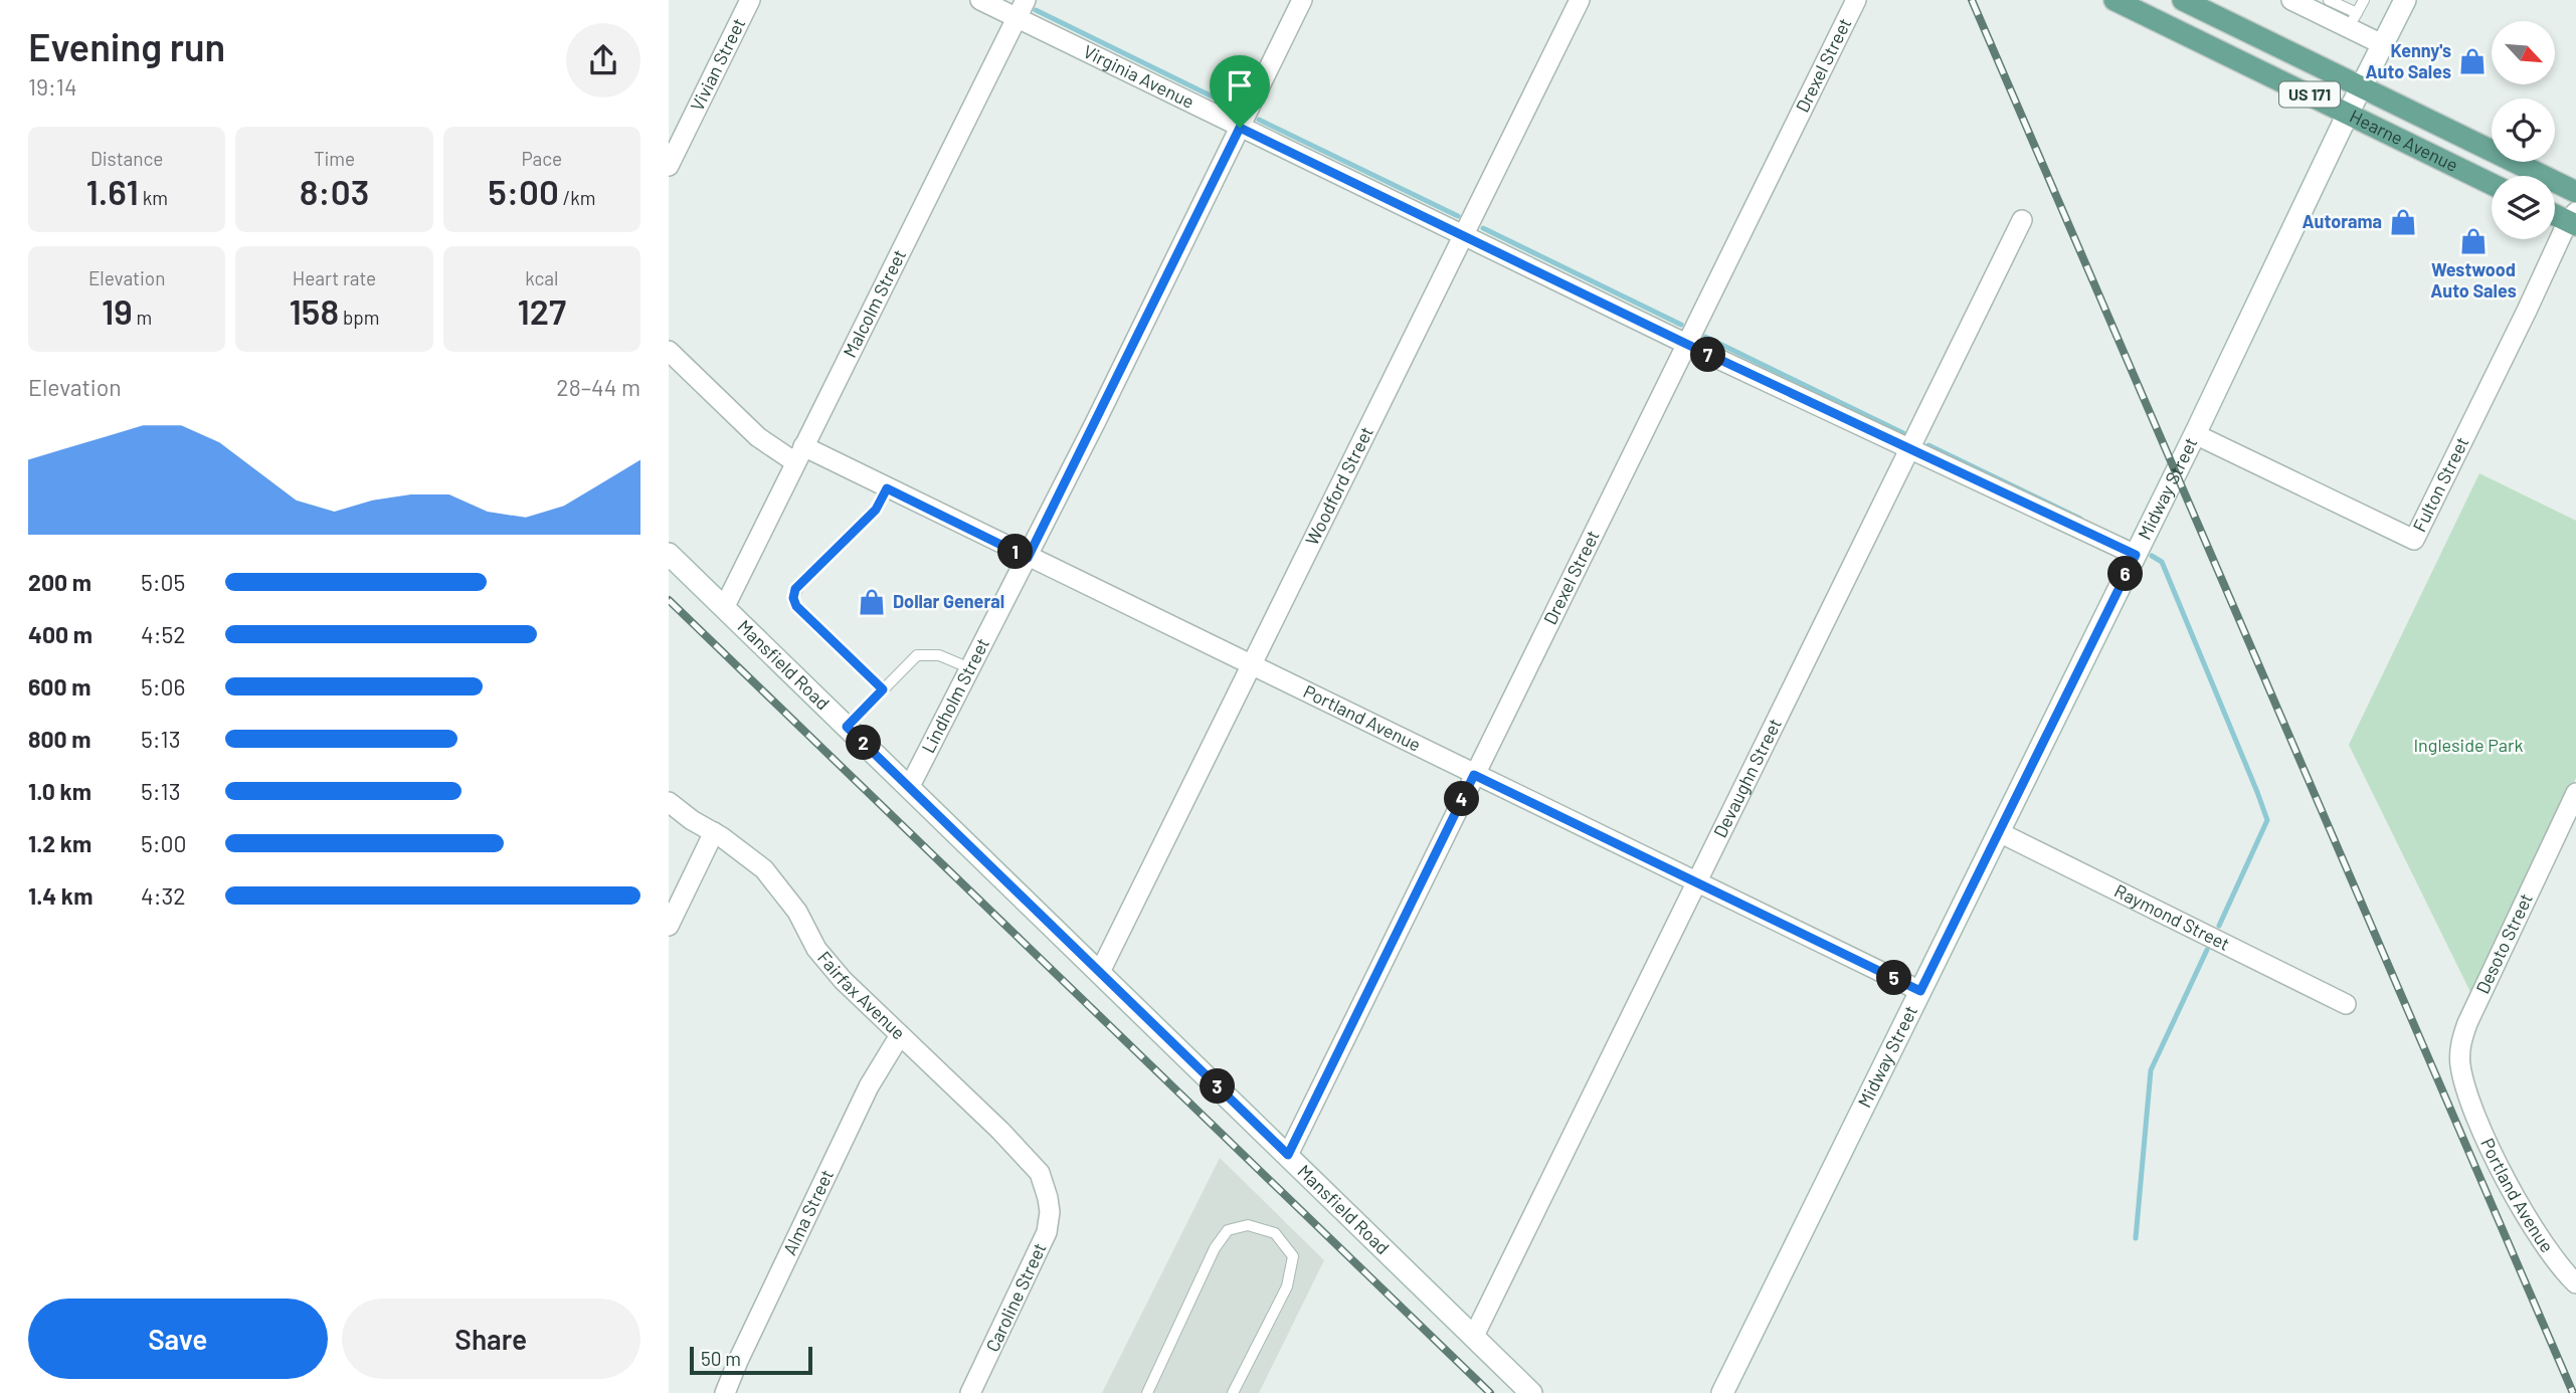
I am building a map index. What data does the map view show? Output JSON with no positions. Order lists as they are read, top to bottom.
{
  "streets": {
    "main road": ["US 171", "Hearne Avenue"],
    "street": [
      "Vivian Street",
      "Drexel Street",
      "Virginia Avenue",
      "Malcolm Street",
      "Fulton Street",
      "Woodford Street",
      "Midway Street",
      "Mansfield Road",
      "Lindholm Street",
      "Portland Avenue",
      "Devaughn Street",
      "Raymond Street",
      "Desoto Street",
      "Fairfax Avenue",
      "Alma Street",
      "Caroline Street"
    ]
  },
  "crossings": [
    ["Drexel Street", "Virginia Avenue"],
    ["Drexel Street", "Mansfield Road"],
    ["Drexel Street", "Portland Avenue"],
    ["Virginia Avenue", "Malcolm Street"],
    ["Virginia Avenue", "Woodford Street"],
    ["Virginia Avenue", "Midway Street"],
    ["Virginia Avenue", "Lindholm Street"],
    ["Virginia Avenue", "Devaughn Street"],
    ["Hearne Avenue", "Midway Street"],
    ["Malcolm Street", "Mansfield Road"],
    ["Malcolm Street", "Portland Avenue"],
    ["Fulton Street", "Midway Street"],
    ["Woodford Street", "Mansfield Road"],
    ["Woodford Street", "Portland Avenue"],
    ["Midway Street", "Portland Avenue"],
    ["Midway Street", "Raymond Street"],
    ["Mansfield Road", "Lindholm Street"],
    ["Mansfield Road", "Devaughn Street"],
    ["Lindholm Street", "Portland Avenue"],
    ["Portland Avenue", "Devaughn Street"],
    ["Portland Avenue", "Desoto Street"],
    ["Fairfax Avenue", "Alma Street"],
    ["Fairfax Avenue", "Caroline Street"]
  ],
  "parks": ["Ingleside Park"],
  "places": {
    "shop": [
      "Kenny's Auto Sales",
      "Autorama",
      "Westwood Auto Sales",
      "Dollar General"
    ]
  },
  "scale_bar": "50 m",
  "north": "bottom right",
  "page": {
    "heading": ["Evening run", "19:14"],
    "stats": [
      ["Distance", "1.61 km"],
      ["Time", "8:03"],
      ["Pace", "5:00 /km"],
      ["Elevation", "19 m"],
      ["Heart rate", "158 bpm"],
      ["kcal", "127"]
    ],
    "pins": [
      "7",
      "1",
      "6",
      "2",
      "4",
      "5",
      "3"
    ],
    "chart": ["Elevation", "28–44 m"],
    "list": [
      {
        "name": "200 m",
        "note": "5:05"
      },
      {
        "name": "400 m",
        "note": "4:52"
      },
      {
        "name": "600 m",
        "note": "5:06"
      },
      {
        "name": "800 m",
        "note": "5:13"
      },
      {
        "name": "1.0 km",
        "note": "5:13"
      },
      {
        "name": "1.2 km",
        "note": "5:00"
      },
      {
        "name": "1.4 km",
        "note": "4:32"
      }
    ],
    "buttons": ["Save", "Share"],
    "scale": "50 m"
  }
}
